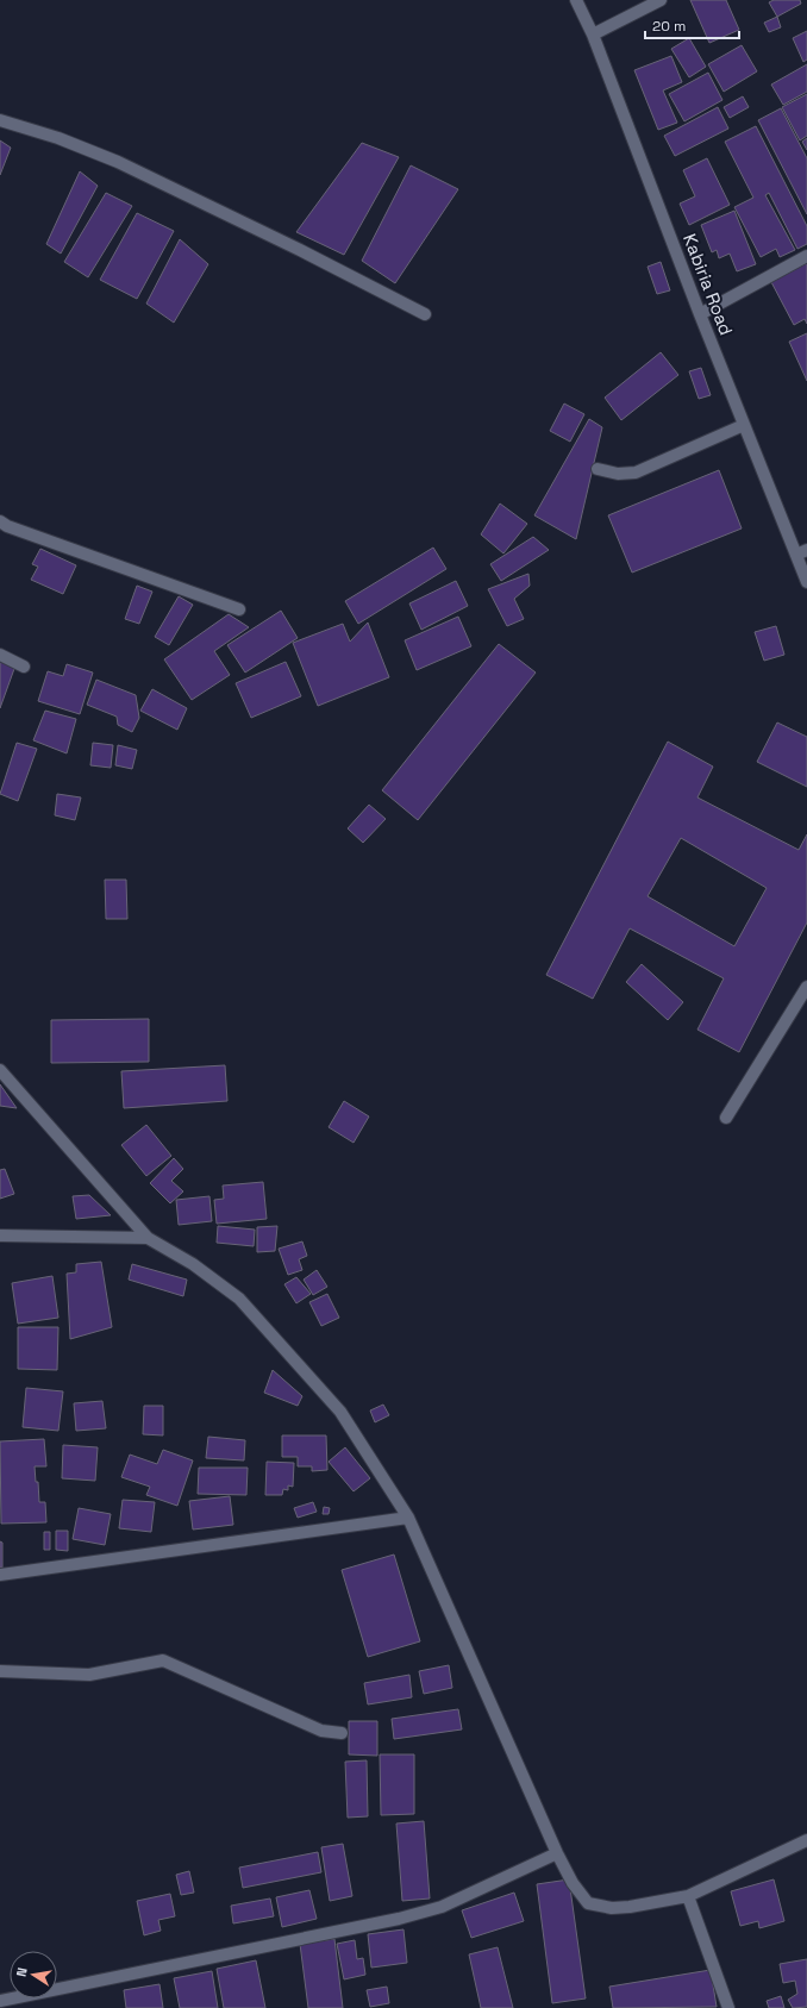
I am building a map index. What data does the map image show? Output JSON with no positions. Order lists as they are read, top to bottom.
{
  "streets": {
    "street": ["Kabiria Road"]
  },
  "scale_bar": "20 m",
  "north": "left"
}
